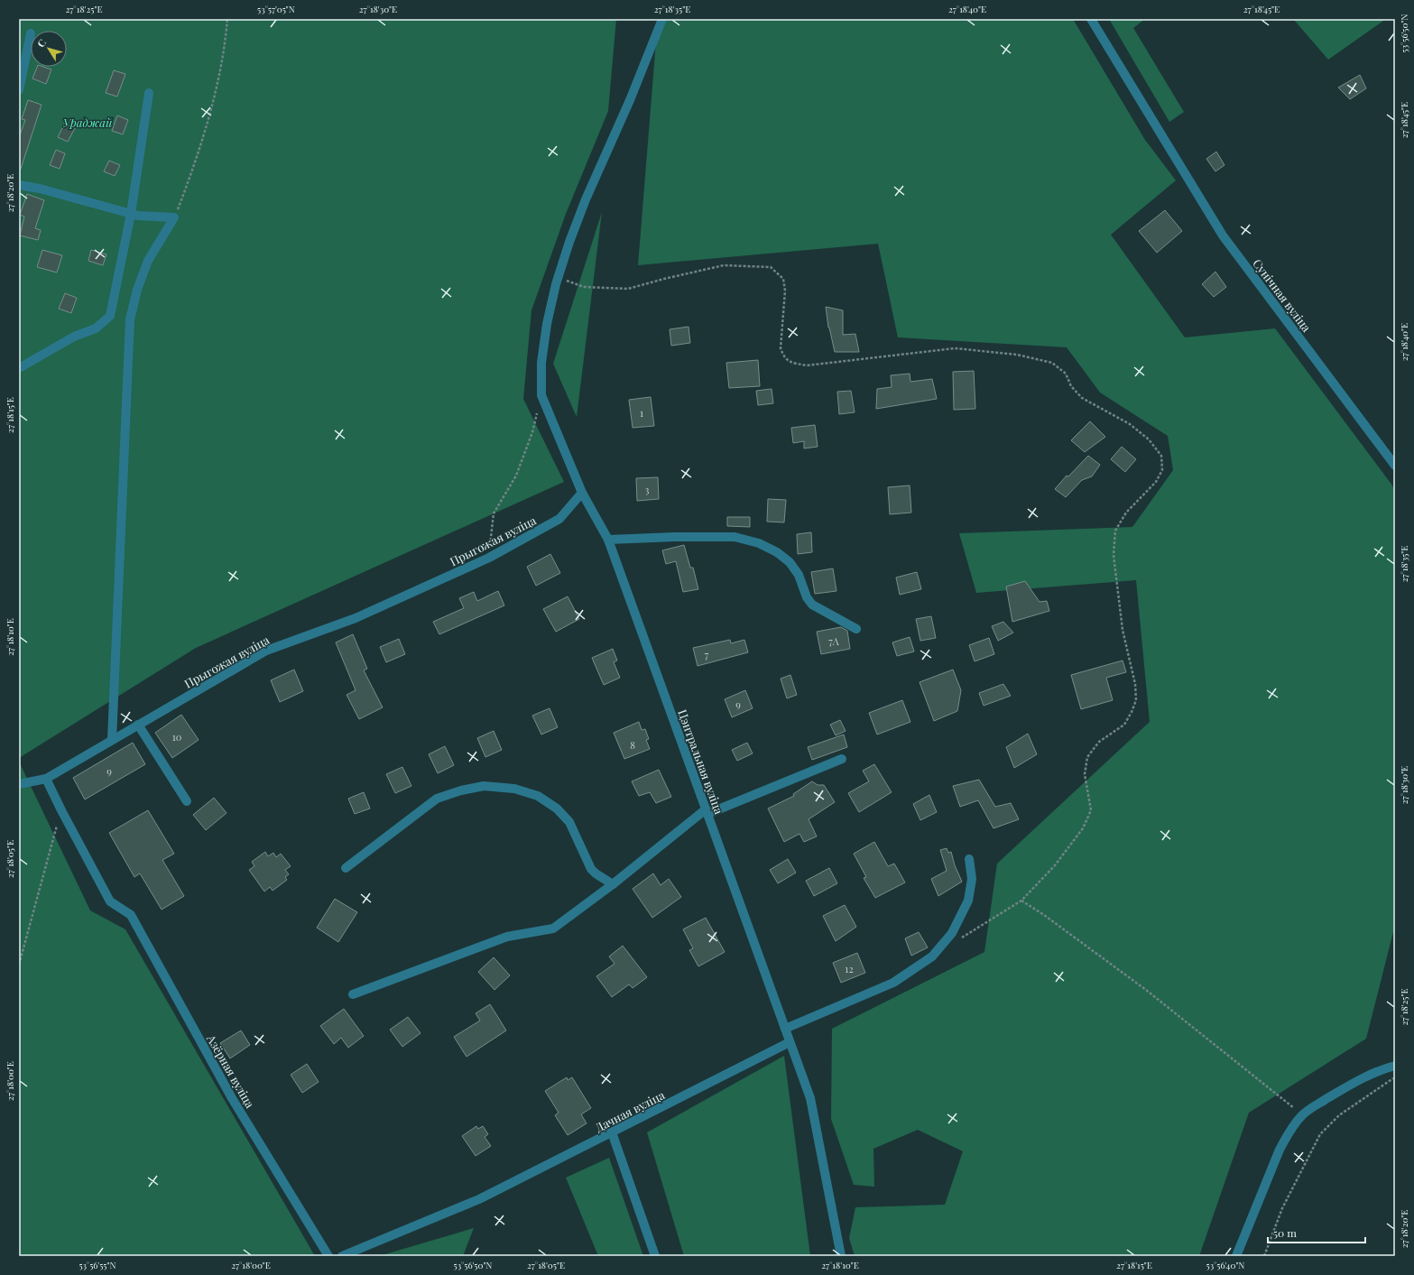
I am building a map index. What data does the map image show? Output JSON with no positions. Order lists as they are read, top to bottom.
{
  "streets": {
    "street": [
      "Сунічная вуліца",
      "Прыгожая вуліца",
      "Цэнтральная вуліца",
      "Азёрная вуліца",
      "Дачная вуліца"
    ]
  },
  "crossings": [
    ["Прыгожая вуліца", "Цэнтральная вуліца"],
    ["Цэнтральная вуліца", "Дачная вуліца"]
  ],
  "parks": ["Ураджай"],
  "house_numbers": [
    "1",
    "3",
    "7А",
    "7",
    "9",
    "10",
    "8",
    "9",
    "12"
  ],
  "scale_bar": "50 m",
  "north": "top left",
  "coordinates": [
    "27°18'25\"E",
    "53°57'05\"N",
    "27°18'30\"E",
    "27°18'35\"E",
    "27°18'40\"E",
    "27°18'45\"E",
    "53°56'50\"N",
    "27°18'20\"E",
    "27°18'15\"E",
    "27°18'10\"E",
    "27°18'05\"E",
    "27°18'00\"E",
    "53°56'55\"N",
    "53°56'40\"N"
  ]
}
